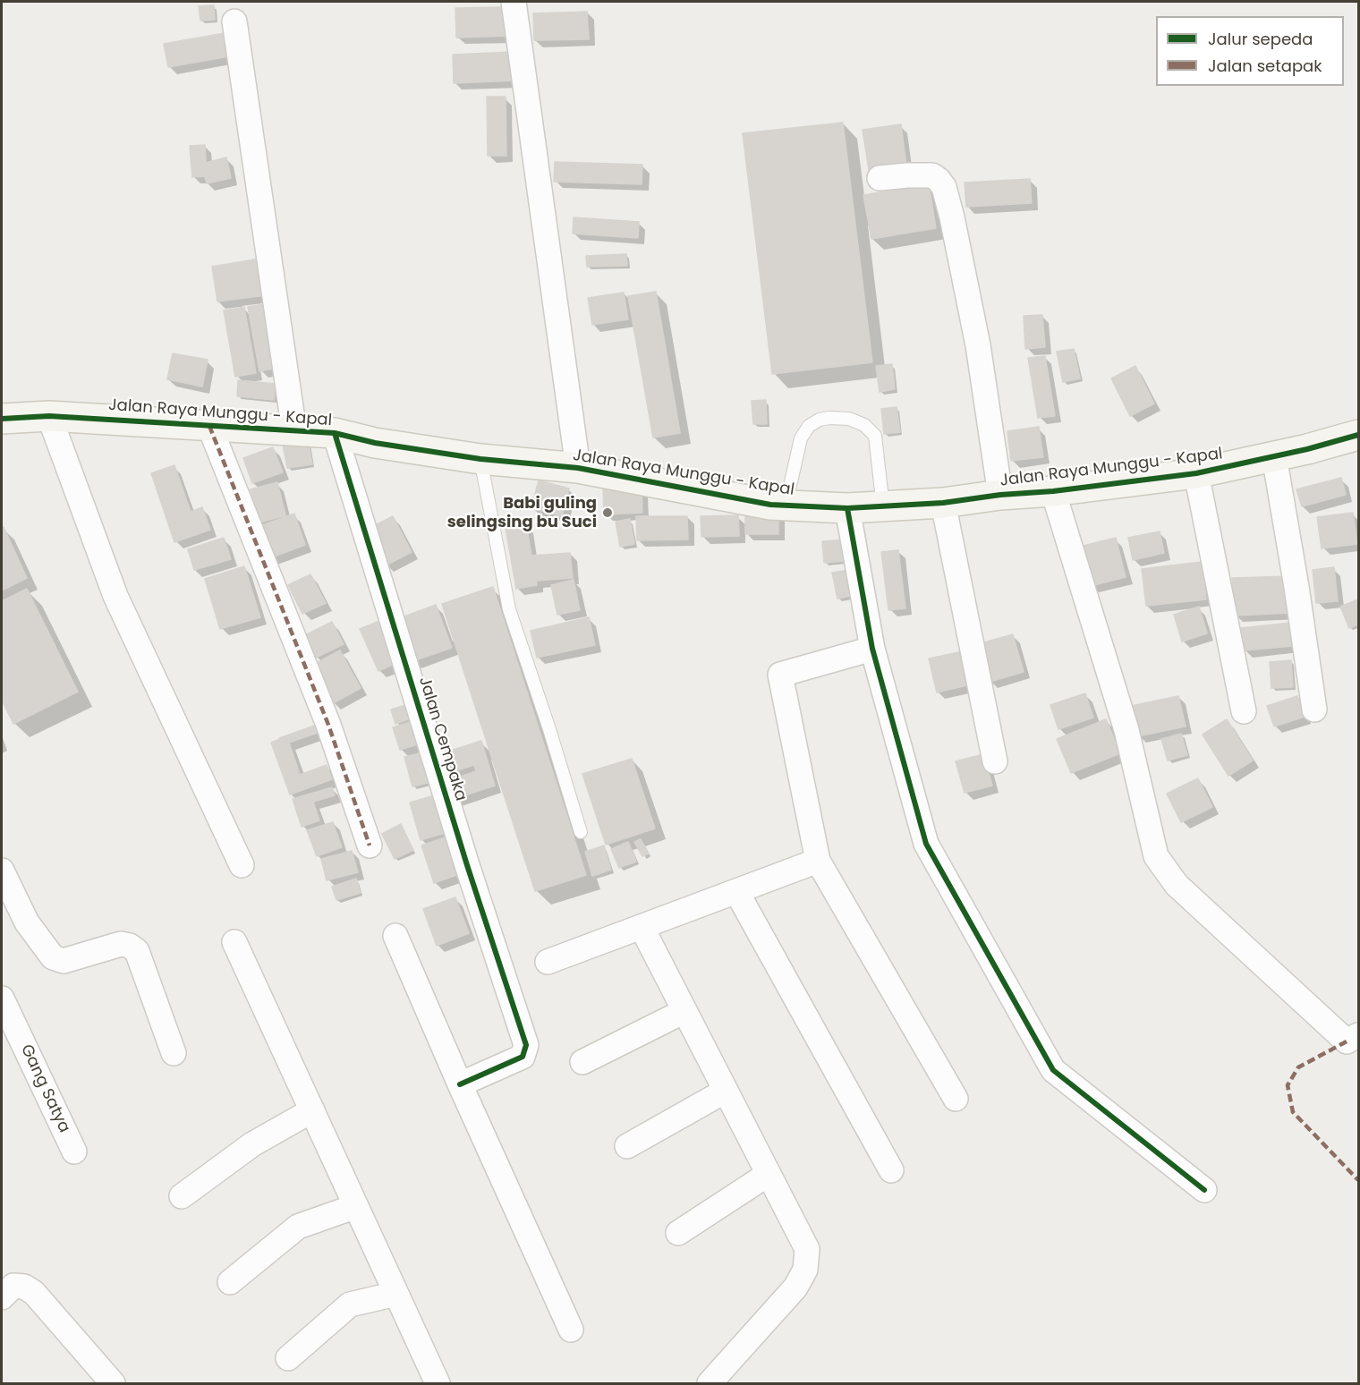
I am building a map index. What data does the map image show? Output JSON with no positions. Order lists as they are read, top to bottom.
{
  "streets": {
    "street": ["Jalan Raya Munggu - Kapal", "Jalan Cempaka", "Gang Satya"]
  },
  "crossings": [
    ["Jalan Raya Munggu - Kapal", "Jalan Cempaka"]
  ],
  "places": ["Babi guling selingsing bu Suci"],
  "legend": ["Jalur sepeda", "Jalan setapak"]
}
